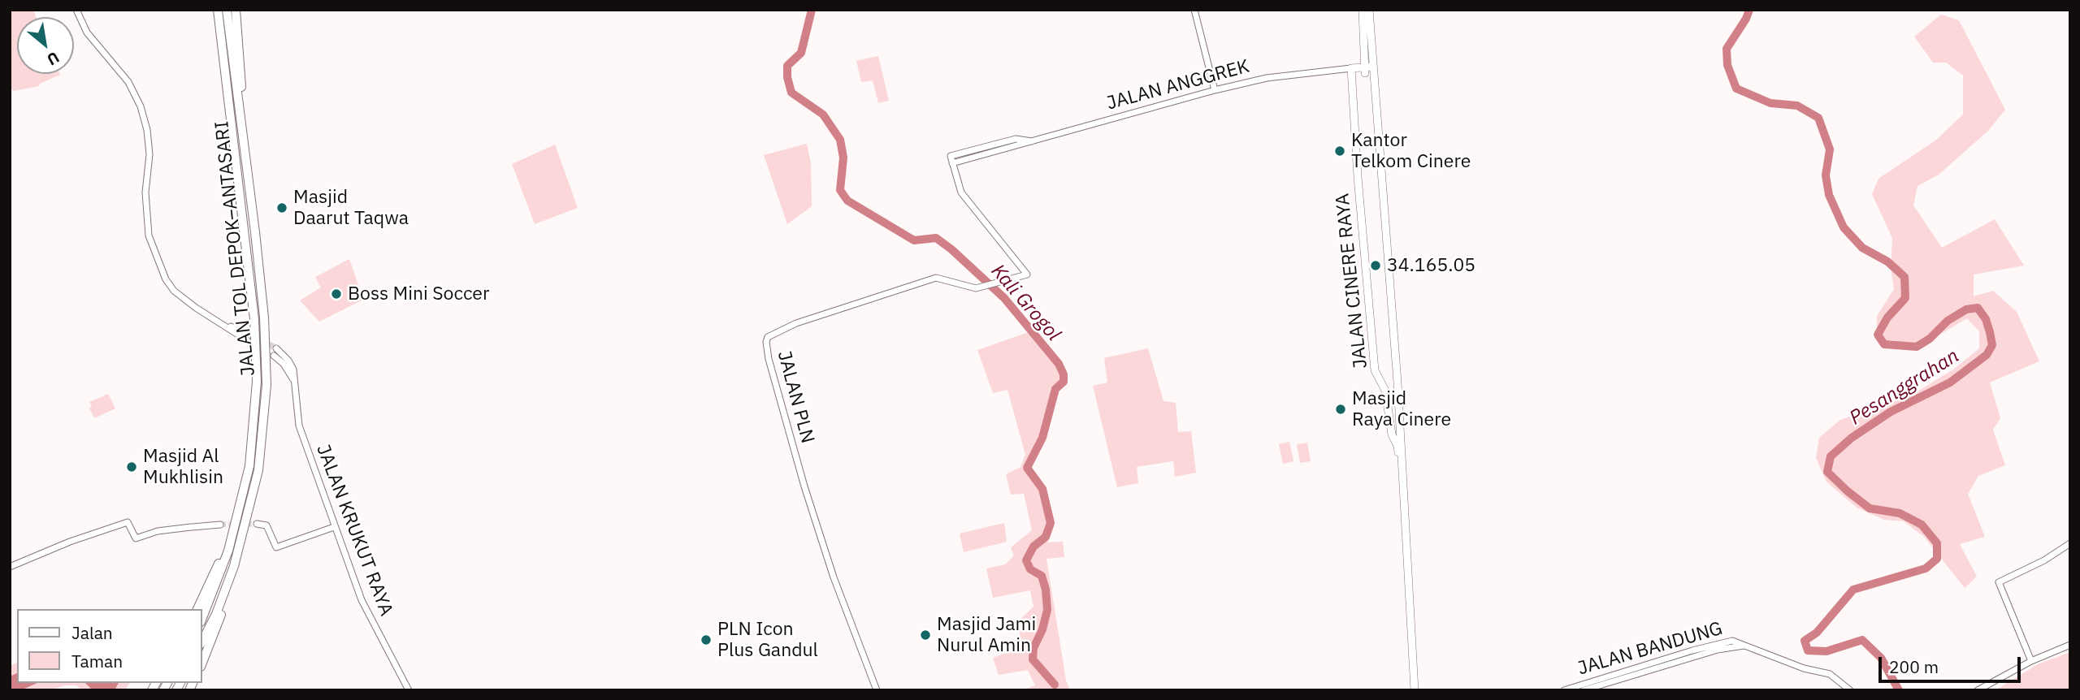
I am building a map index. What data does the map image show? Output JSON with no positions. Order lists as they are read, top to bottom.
{
  "streets": {
    "highway": ["JALAN TOL DEPOK–ANTASARI"],
    "main road": ["JALAN ANGGREK", "JALAN CINERE RAYA"],
    "street": ["JALAN PLN", "JALAN KRUKUT RAYA", "JALAN BANDUNG"]
  },
  "crossings": [
    ["JALAN ANGGREK", "JALAN CINERE RAYA"],
    ["JALAN ANGGREK", "JALAN PLN"]
  ],
  "water": ["Kali Grogol", "Pesanggrahan"],
  "places": [
    "Kantor Telkom Cinere",
    "Masjid Daarut Taqwa",
    "34.165.05",
    "Boss Mini Soccer",
    "Masjid Raya Cinere",
    "Masjid Al Mukhlisin",
    "Masjid Jami Nurul Amin",
    "PLN Icon Plus Gandul"
  ],
  "legend": ["Jalan", "Taman"],
  "scale_bar": "200 m",
  "north": "bottom right"
}
